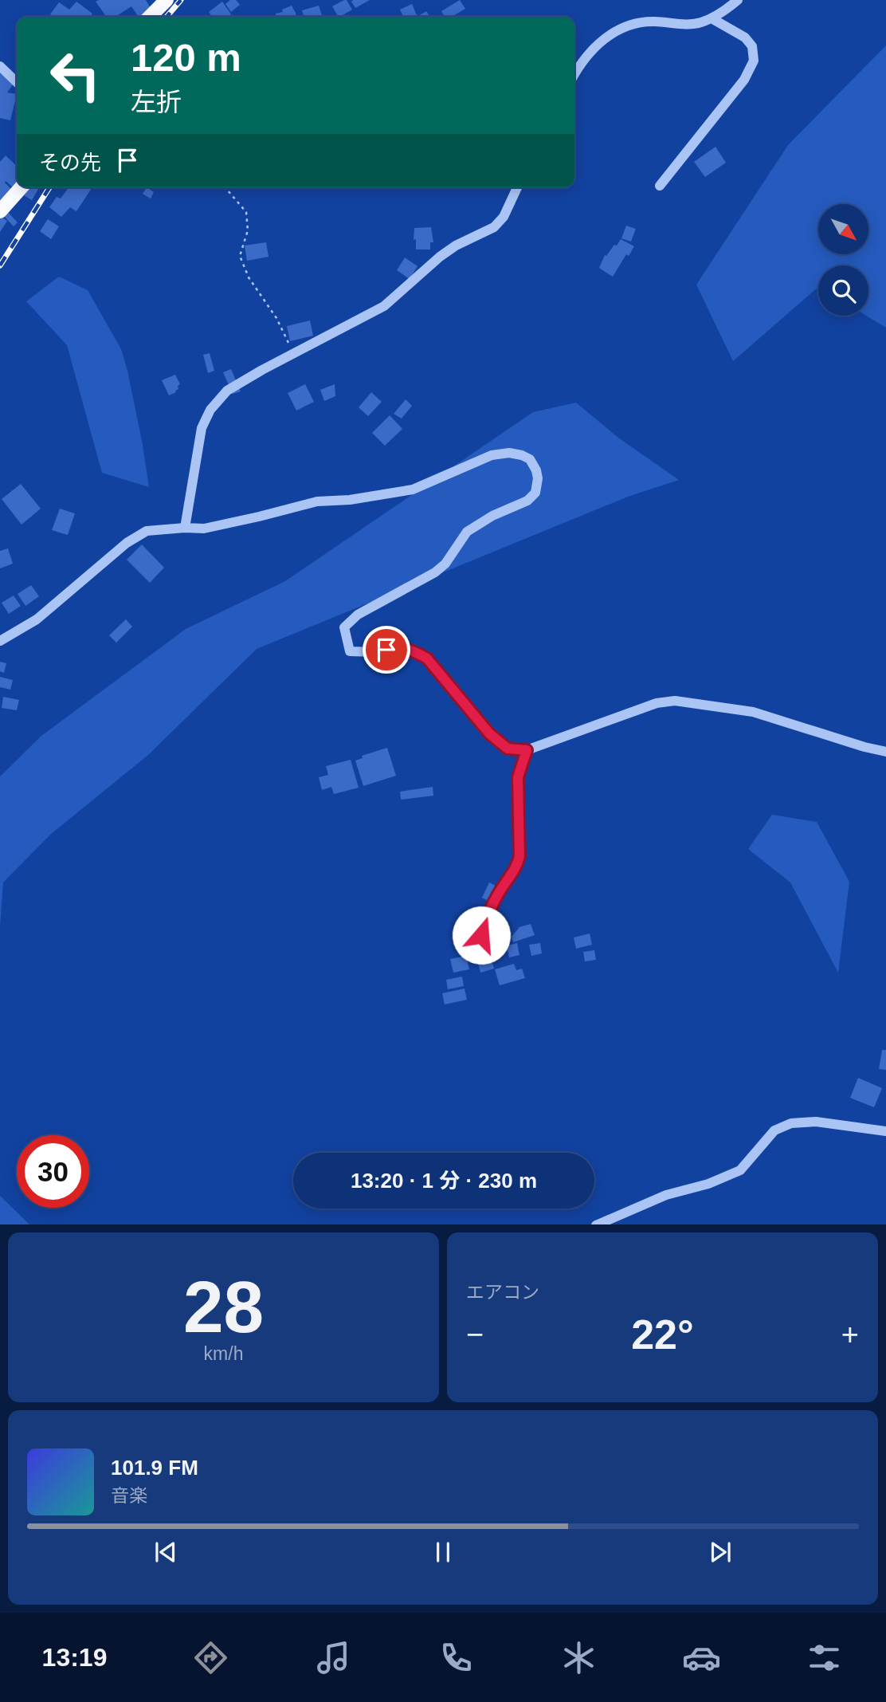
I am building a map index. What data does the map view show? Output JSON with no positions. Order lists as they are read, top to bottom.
{
  "north": "bottom right",
  "page": {
    "turn": ["120 m", "左折"],
    "then": "その先",
    "limit": "30",
    "trip": "13:20 · 1 分 · 230 m",
    "tile": [
      ["28", "km/h"],
      "エアコン"
    ],
    "heat": ["−", "22°", "+"],
    "song": ["101.9 FM", "音楽"],
    "tabs": "13:19"
  }
}
